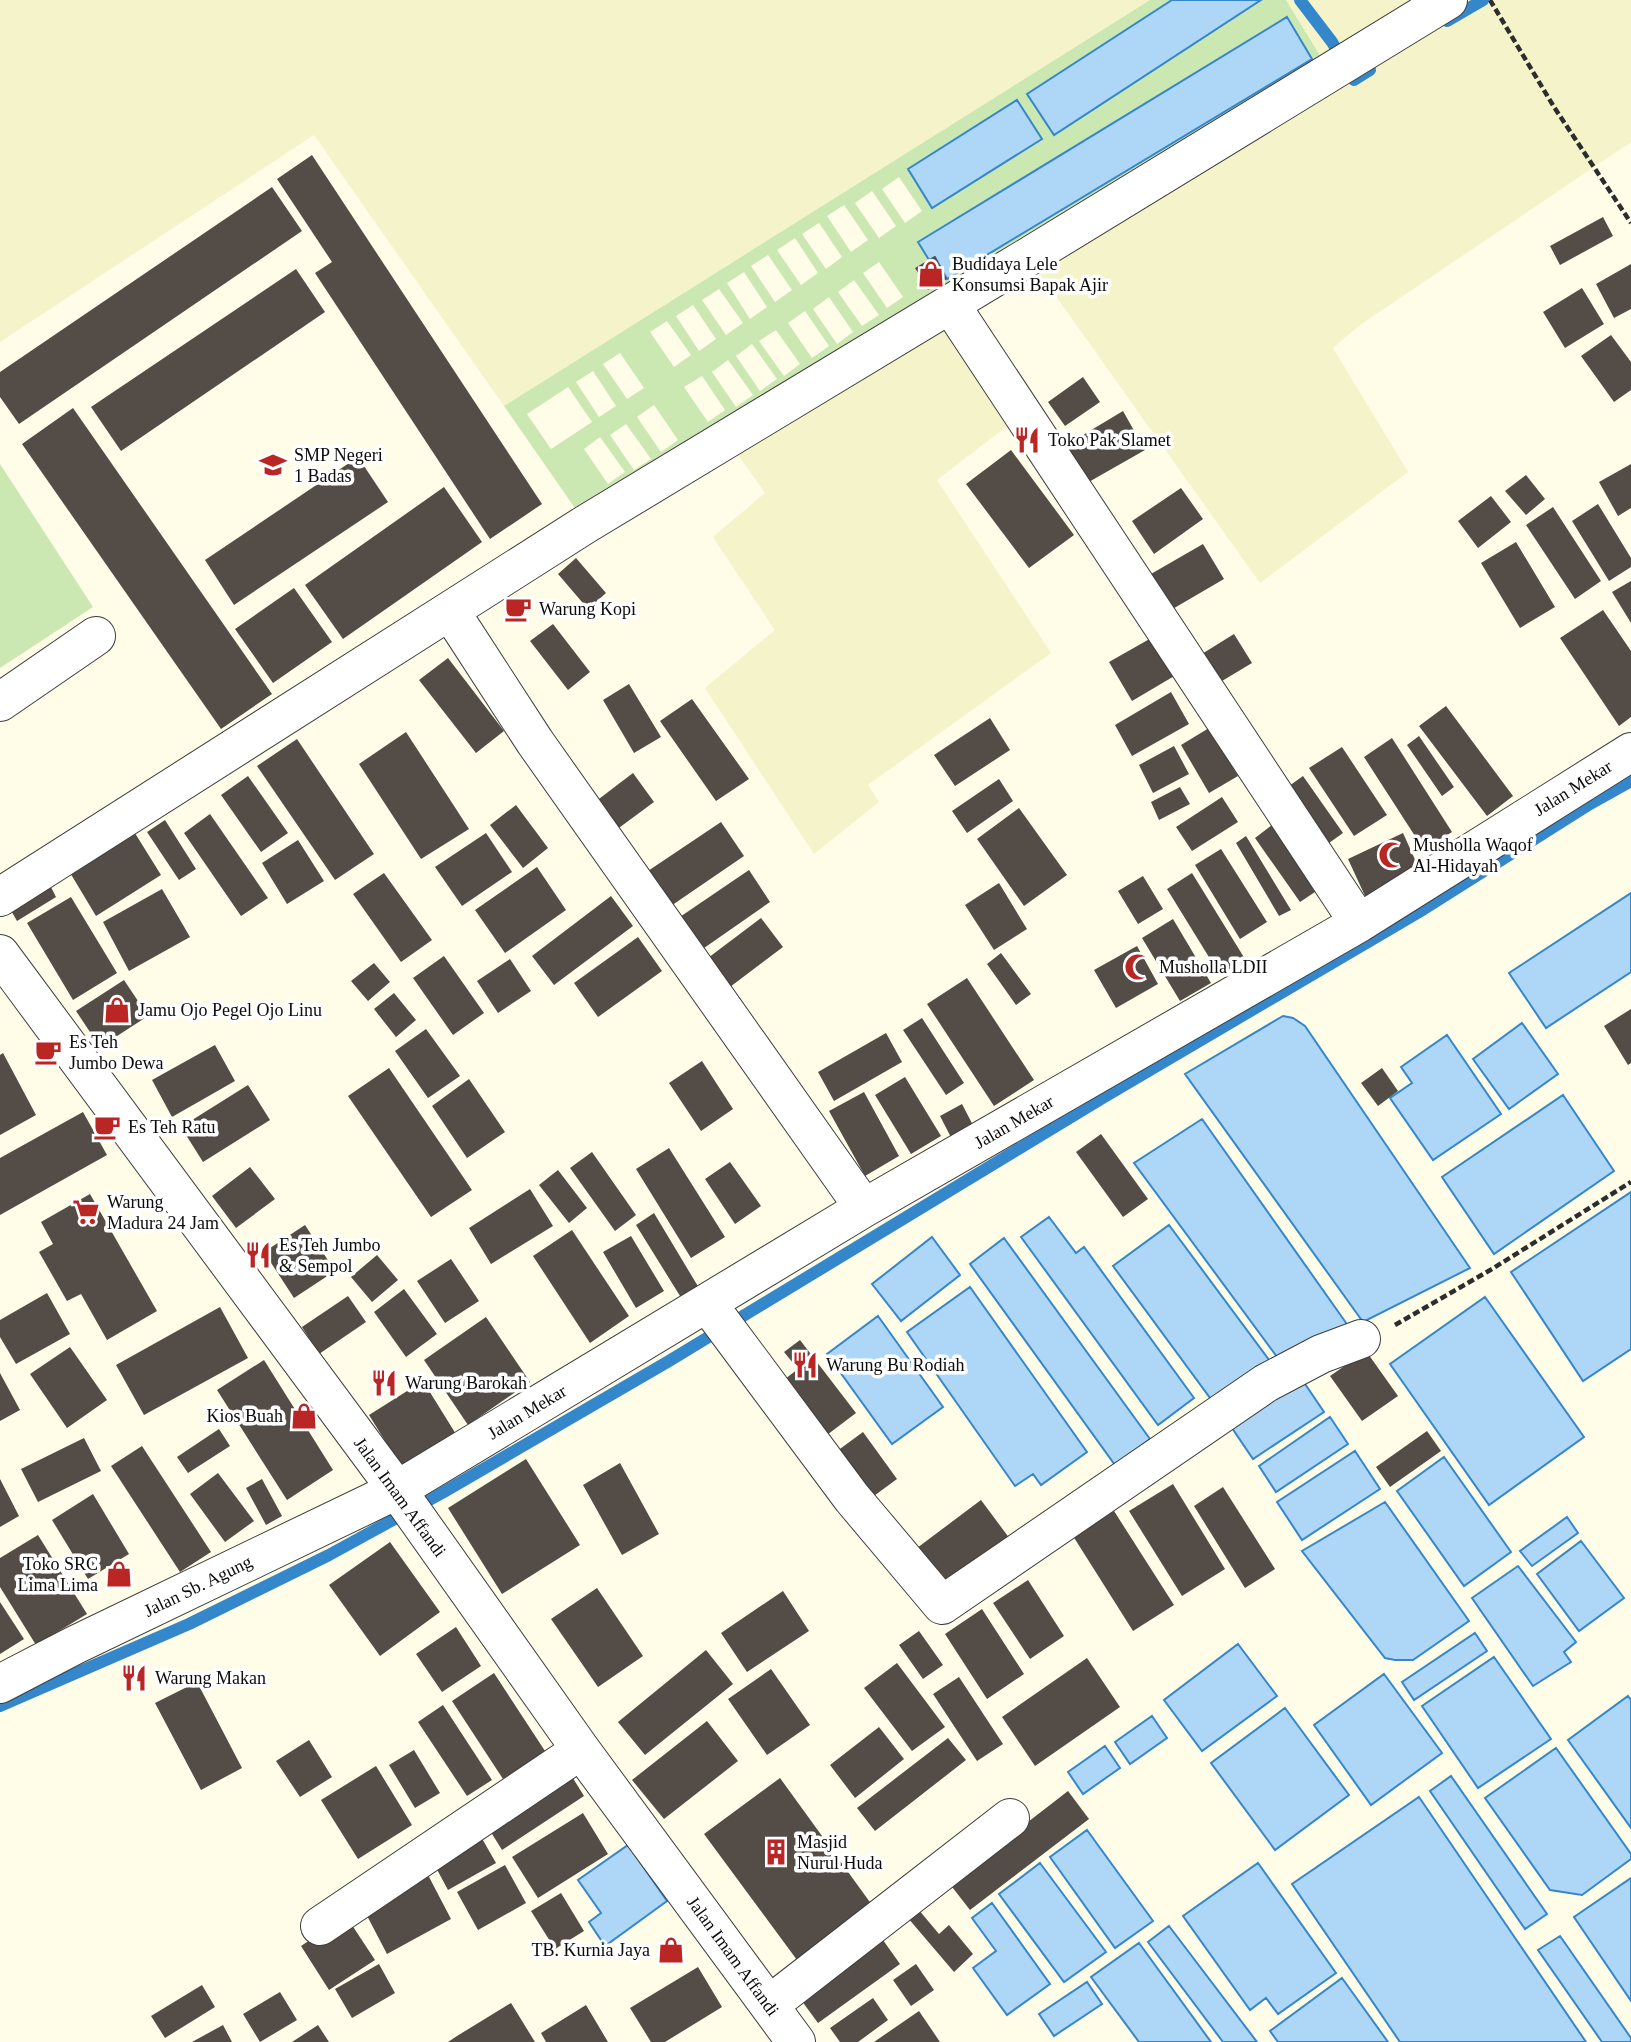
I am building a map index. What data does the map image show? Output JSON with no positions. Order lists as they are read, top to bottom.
{
  "streets": {
    "street": ["Jalan Mekar", "Jalan Imam Affandi", "Jalan Sb. Agung"]
  },
  "crossings": [
    ["Jalan Mekar", "Jalan Imam Affandi"],
    ["Jalan Mekar", "Jalan Sb. Agung"],
    ["Jalan Imam Affandi", "Jalan Sb. Agung"]
  ],
  "places": {
    "shop": [
      "Budidaya Lele Konsumsi Bapak Ajir",
      "Jamu Ojo Pegel Ojo Linu",
      "Kios Buah",
      "Toko SRC Lima Lima",
      "TB. Kurnia Jaya"
    ],
    "restaurant": [
      "Toko Pak Slamet",
      "Es Teh Jumbo & Sempol",
      "Warung Bu Rodiah",
      "Warung Barokah",
      "Warung Makan"
    ],
    "school or university": ["SMP Negeri 1 Badas"],
    "cafe": ["Warung Kopi", "Es Teh Jumbo Dewa", "Es Teh Ratu"],
    "mosque": ["Musholla Waqof Al-Hidayah", "Musholla LDII"],
    "supermarket": ["Warung Madura 24 Jam"],
    "building": ["Masjid Nurul Huda"]
  }
}
